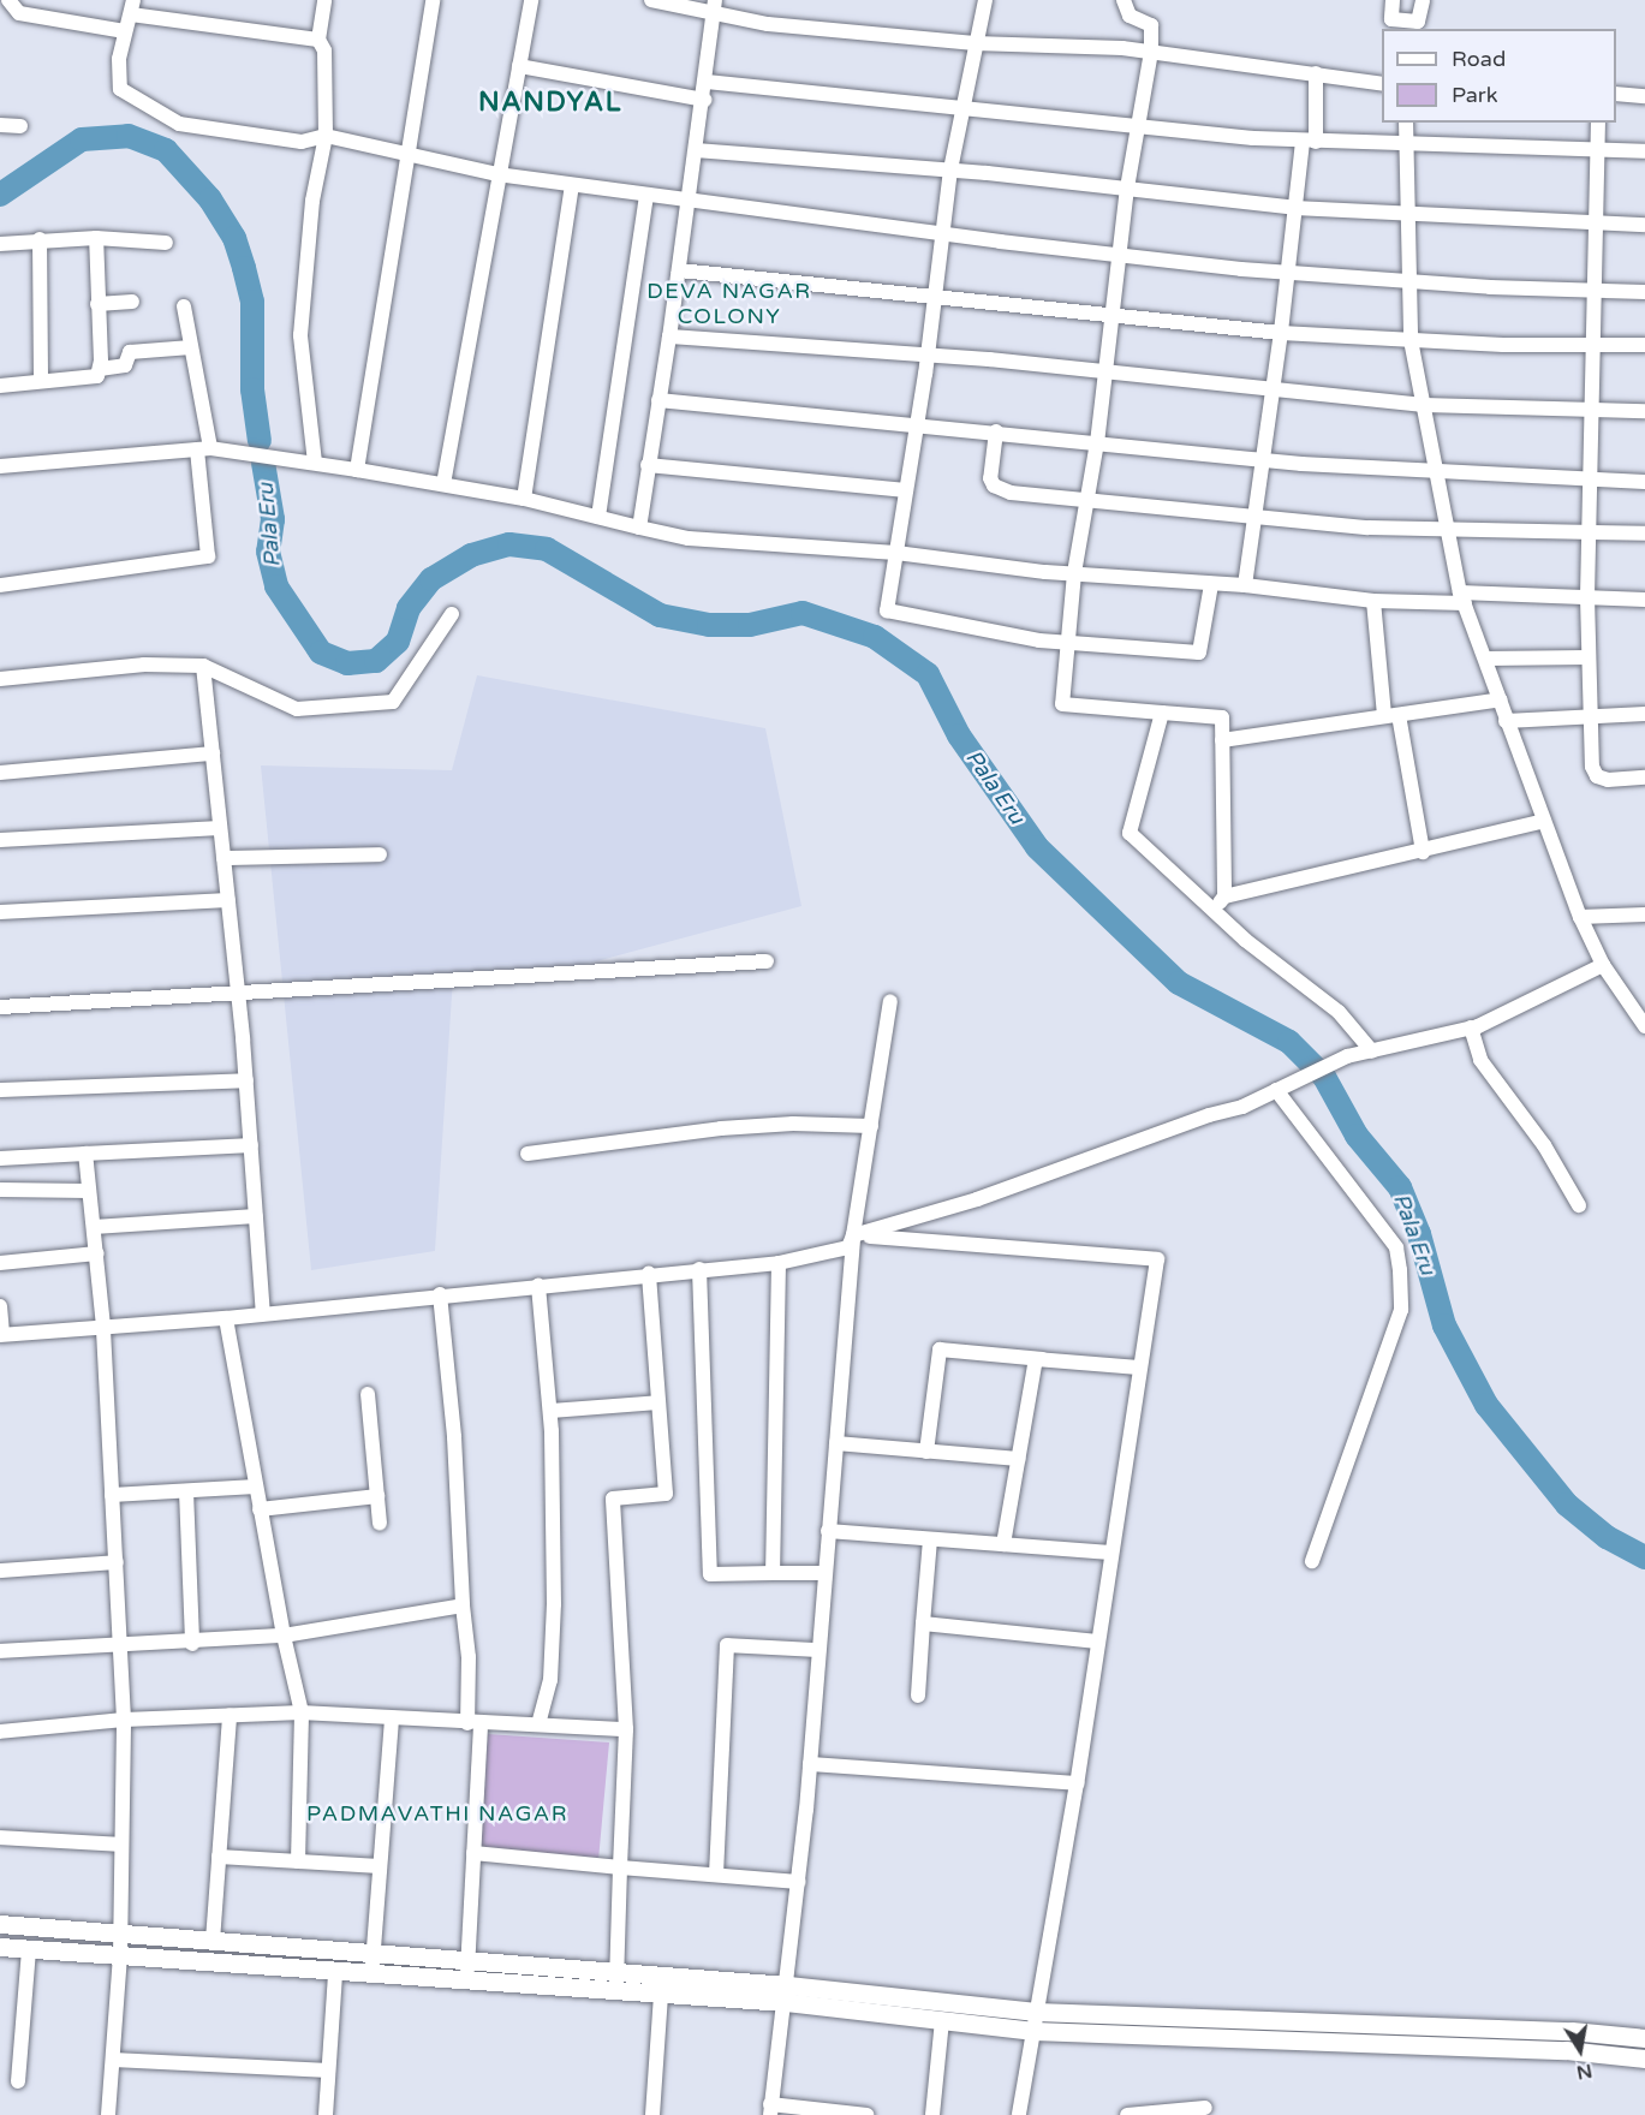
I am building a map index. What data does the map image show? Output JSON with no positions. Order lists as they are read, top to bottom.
{
  "districts": ["NANDYAL", "DEVA NAGAR COLONY", "PADMAVATHI NAGAR"],
  "water": ["Pala Eru"],
  "legend": ["Road", "Park"],
  "north": "bottom"
}
